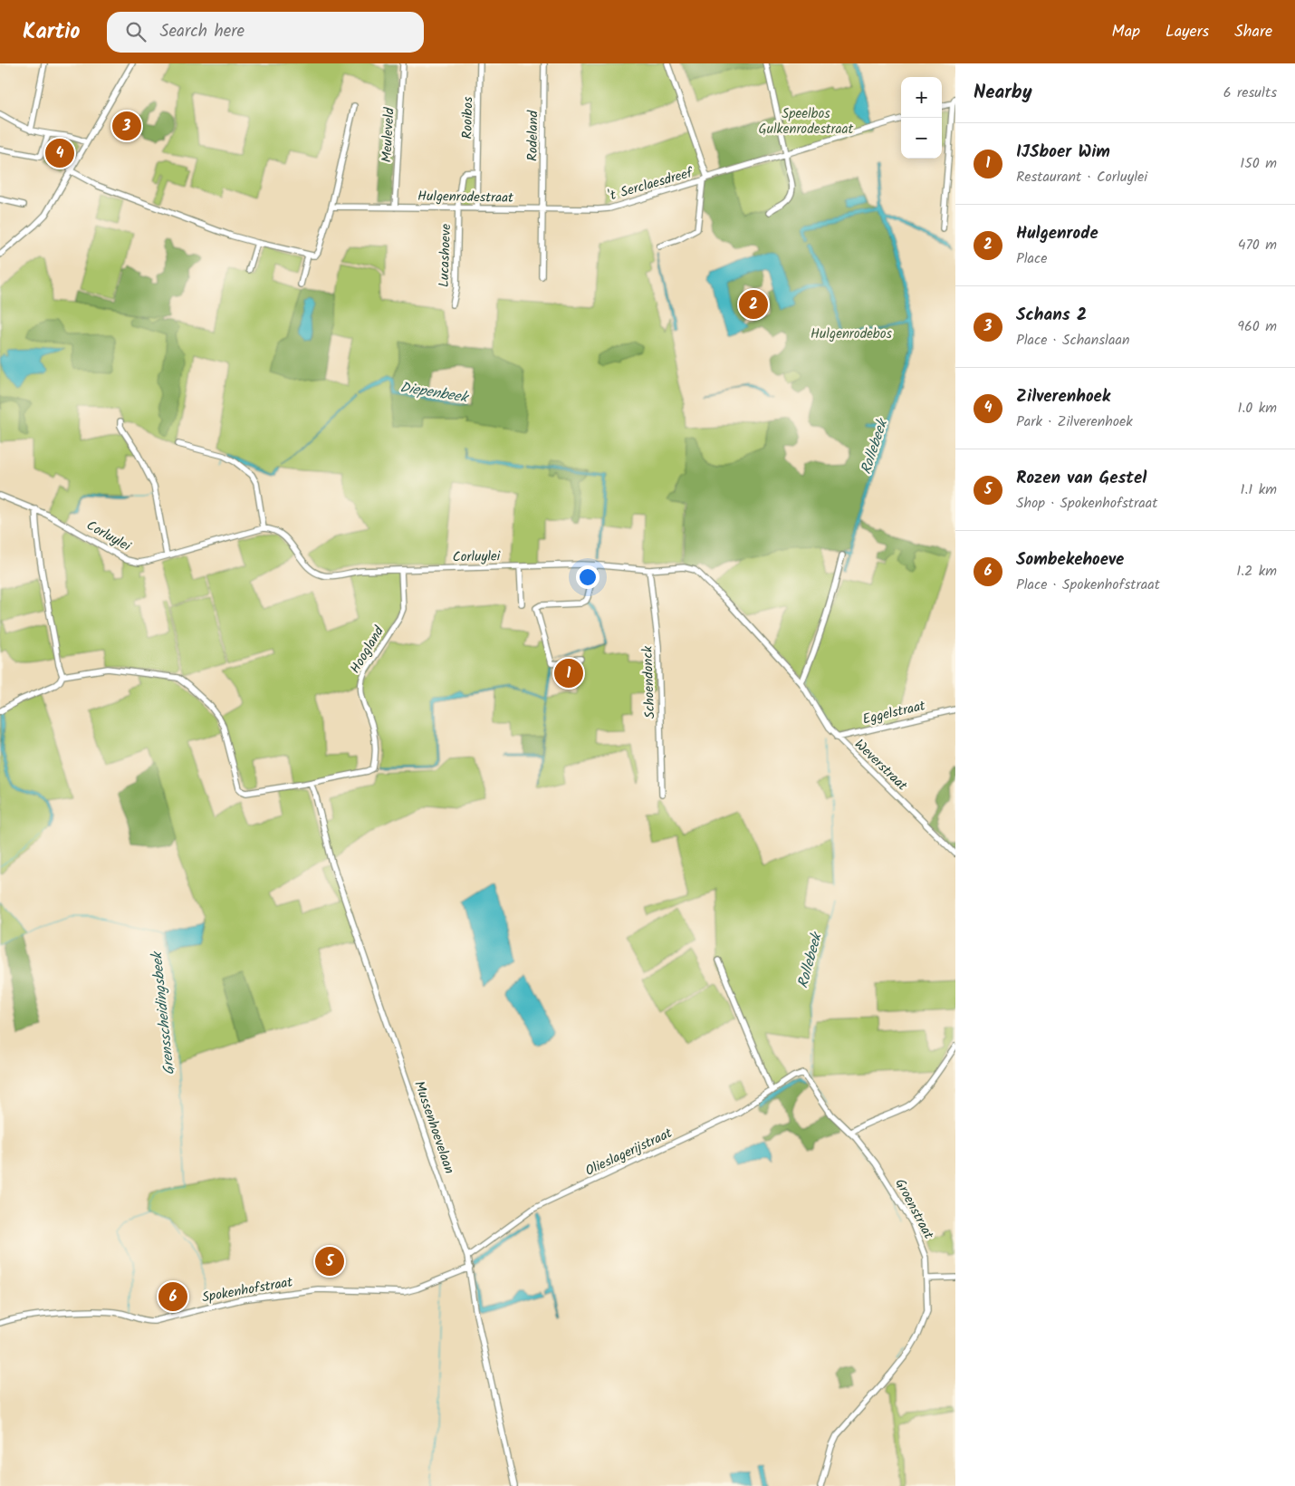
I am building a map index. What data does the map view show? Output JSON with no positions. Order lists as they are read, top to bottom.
{
  "streets": {
    "street": [
      "Rooibos",
      "Meuleveld",
      "Rodeland",
      "'t Serclaesdreef",
      "Hulgenrodestraat",
      "Lucashoeve",
      "Corluylei",
      "Hoogland",
      "Schoendonck",
      "Eggelstraat",
      "Weverstraat",
      "Mussenhoevelaan",
      "Olieslagerijstraat",
      "Groenstraat",
      "Spokenhofstraat"
    ]
  },
  "crossings": [
    ["Rooibos", "Hulgenrodestraat"],
    ["Meuleveld", "Hulgenrodestraat"],
    ["Rodeland", "Hulgenrodestraat"],
    ["'t Serclaesdreef", "Hulgenrodestraat"],
    ["Hulgenrodestraat", "Lucashoeve"],
    ["Corluylei", "Hoogland"],
    ["Corluylei", "Schoendonck"],
    ["Corluylei", "Weverstraat"],
    ["Hoogland", "Mussenhoevelaan"],
    ["Eggelstraat", "Weverstraat"],
    ["Mussenhoevelaan", "Olieslagerijstraat"],
    ["Mussenhoevelaan", "Spokenhofstraat"],
    ["Olieslagerijstraat", "Groenstraat"]
  ],
  "water": ["Diepenbeek", "Rollebeek", "Grensscheidingsbeek"],
  "parks": ["Speelbos Gulkenrodestraat", "Hulgenrodebos"],
  "page": {
    "header": "Kartio",
    "search": "Search here",
    "nav": ["Map", "Layers", "Share"],
    "heading": ["Nearby", "6 results"],
    "map_buttons": ["+", "−"],
    "pins": [
      "3",
      "4",
      "2",
      "1",
      "5",
      "6"
    ],
    "list": [
      {
        "mark": "1",
        "name": "IJSboer Wim",
        "note": "Restaurant · Corluylei",
        "value": "150 m"
      },
      {
        "mark": "2",
        "name": "Hulgenrode",
        "note": "Place",
        "value": "470 m"
      },
      {
        "mark": "3",
        "name": "Schans 2",
        "note": "Place · Schanslaan",
        "value": "960 m"
      },
      {
        "mark": "4",
        "name": "Zilverenhoek",
        "note": "Park · Zilverenhoek",
        "value": "1.0 km"
      },
      {
        "mark": "5",
        "name": "Rozen van Gestel",
        "note": "Shop · Spokenhofstraat",
        "value": "1.1 km"
      },
      {
        "mark": "6",
        "name": "Sombekehoeve",
        "note": "Place · Spokenhofstraat",
        "value": "1.2 km"
      }
    ]
  }
}
